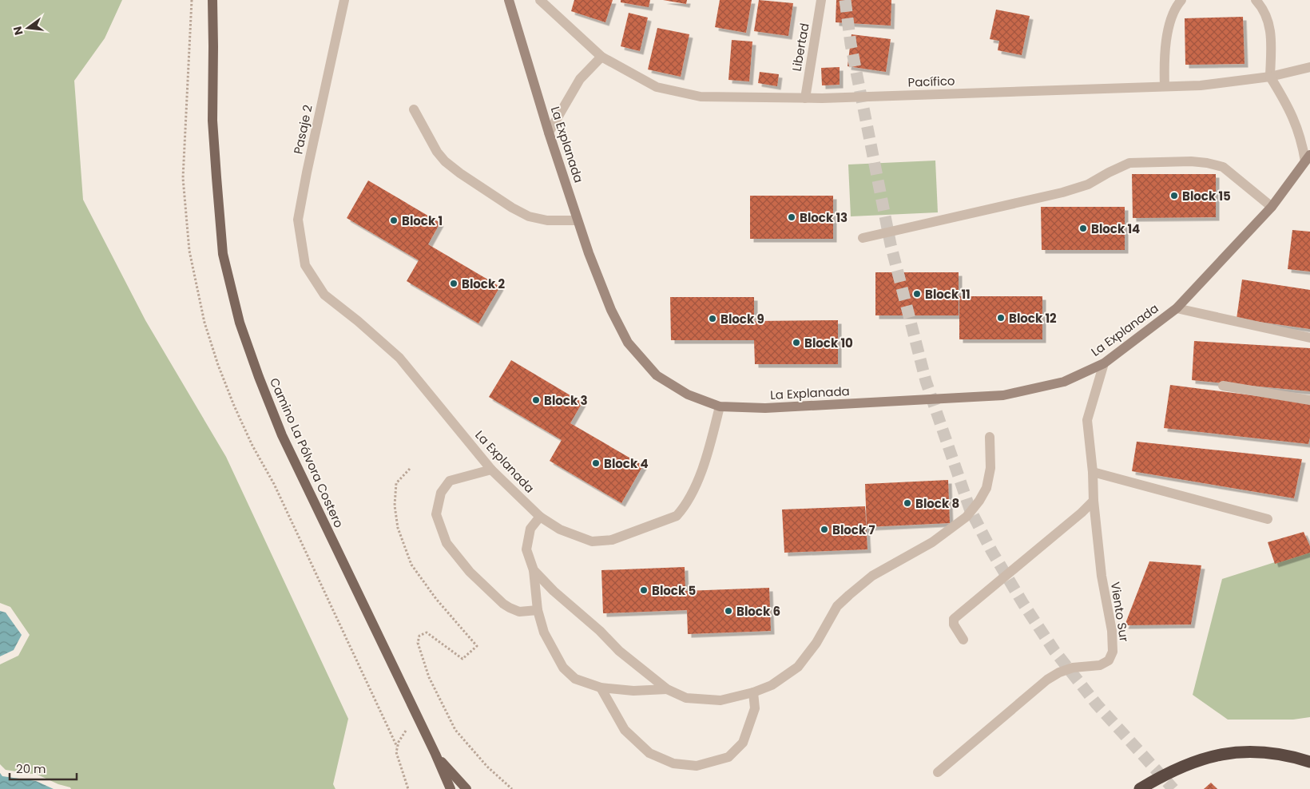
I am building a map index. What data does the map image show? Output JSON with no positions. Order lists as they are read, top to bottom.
{
  "streets": {
    "main road": ["Camino La Pólvora Costero"],
    "street": [
      "Libertad",
      "Pacífico",
      "Pasaje 2",
      "La Explanada",
      "Viento Sur"
    ]
  },
  "crossings": [
    ["Libertad", "Pacífico"],
    ["Pasaje 2", "La Explanada"],
    ["La Explanada", "Viento Sur"]
  ],
  "places": [
    "Block 15",
    "Block 13",
    "Block 1",
    "Block 14",
    "Block 2",
    "Block 11",
    "Block 12",
    "Block 9",
    "Block 10",
    "Block 3",
    "Block 4",
    "Block 8",
    "Block 7",
    "Block 5",
    "Block 6"
  ],
  "scale_bar": "20 m",
  "north": "left"
}
